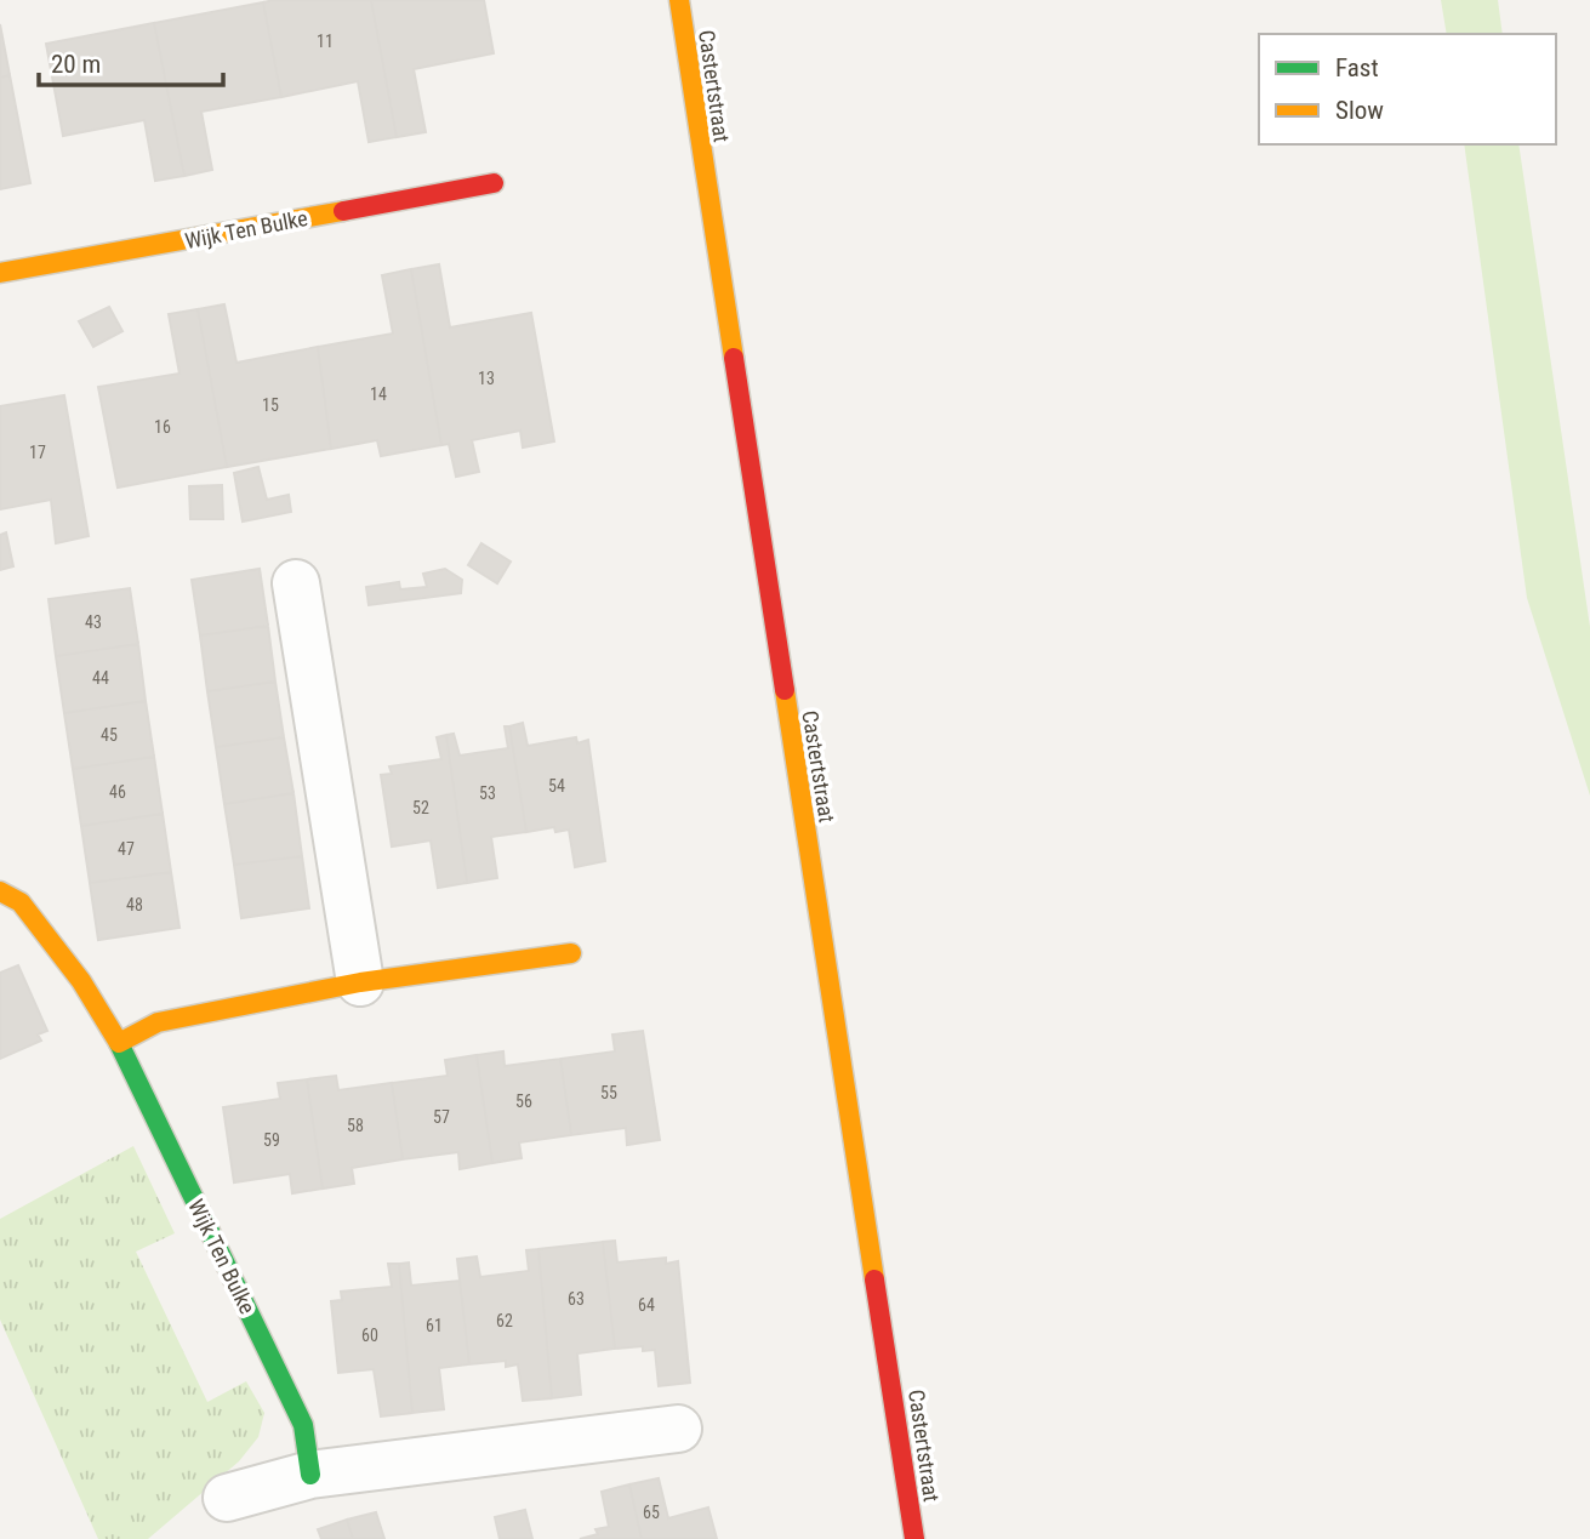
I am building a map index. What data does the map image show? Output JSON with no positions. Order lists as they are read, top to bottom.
{
  "streets": {
    "street": ["Castertstraat", "Wijk Ten Bulke"]
  },
  "house_numbers": [
    "11",
    "13",
    "14",
    "15",
    "16",
    "17",
    "43",
    "44",
    "45",
    "54",
    "46",
    "53",
    "52",
    "47",
    "48",
    "55",
    "56",
    "57",
    "58",
    "59",
    "63",
    "64",
    "62",
    "61",
    "60",
    "65"
  ],
  "legend": ["Fast", "Slow"],
  "scale_bar": "20 m"
}
